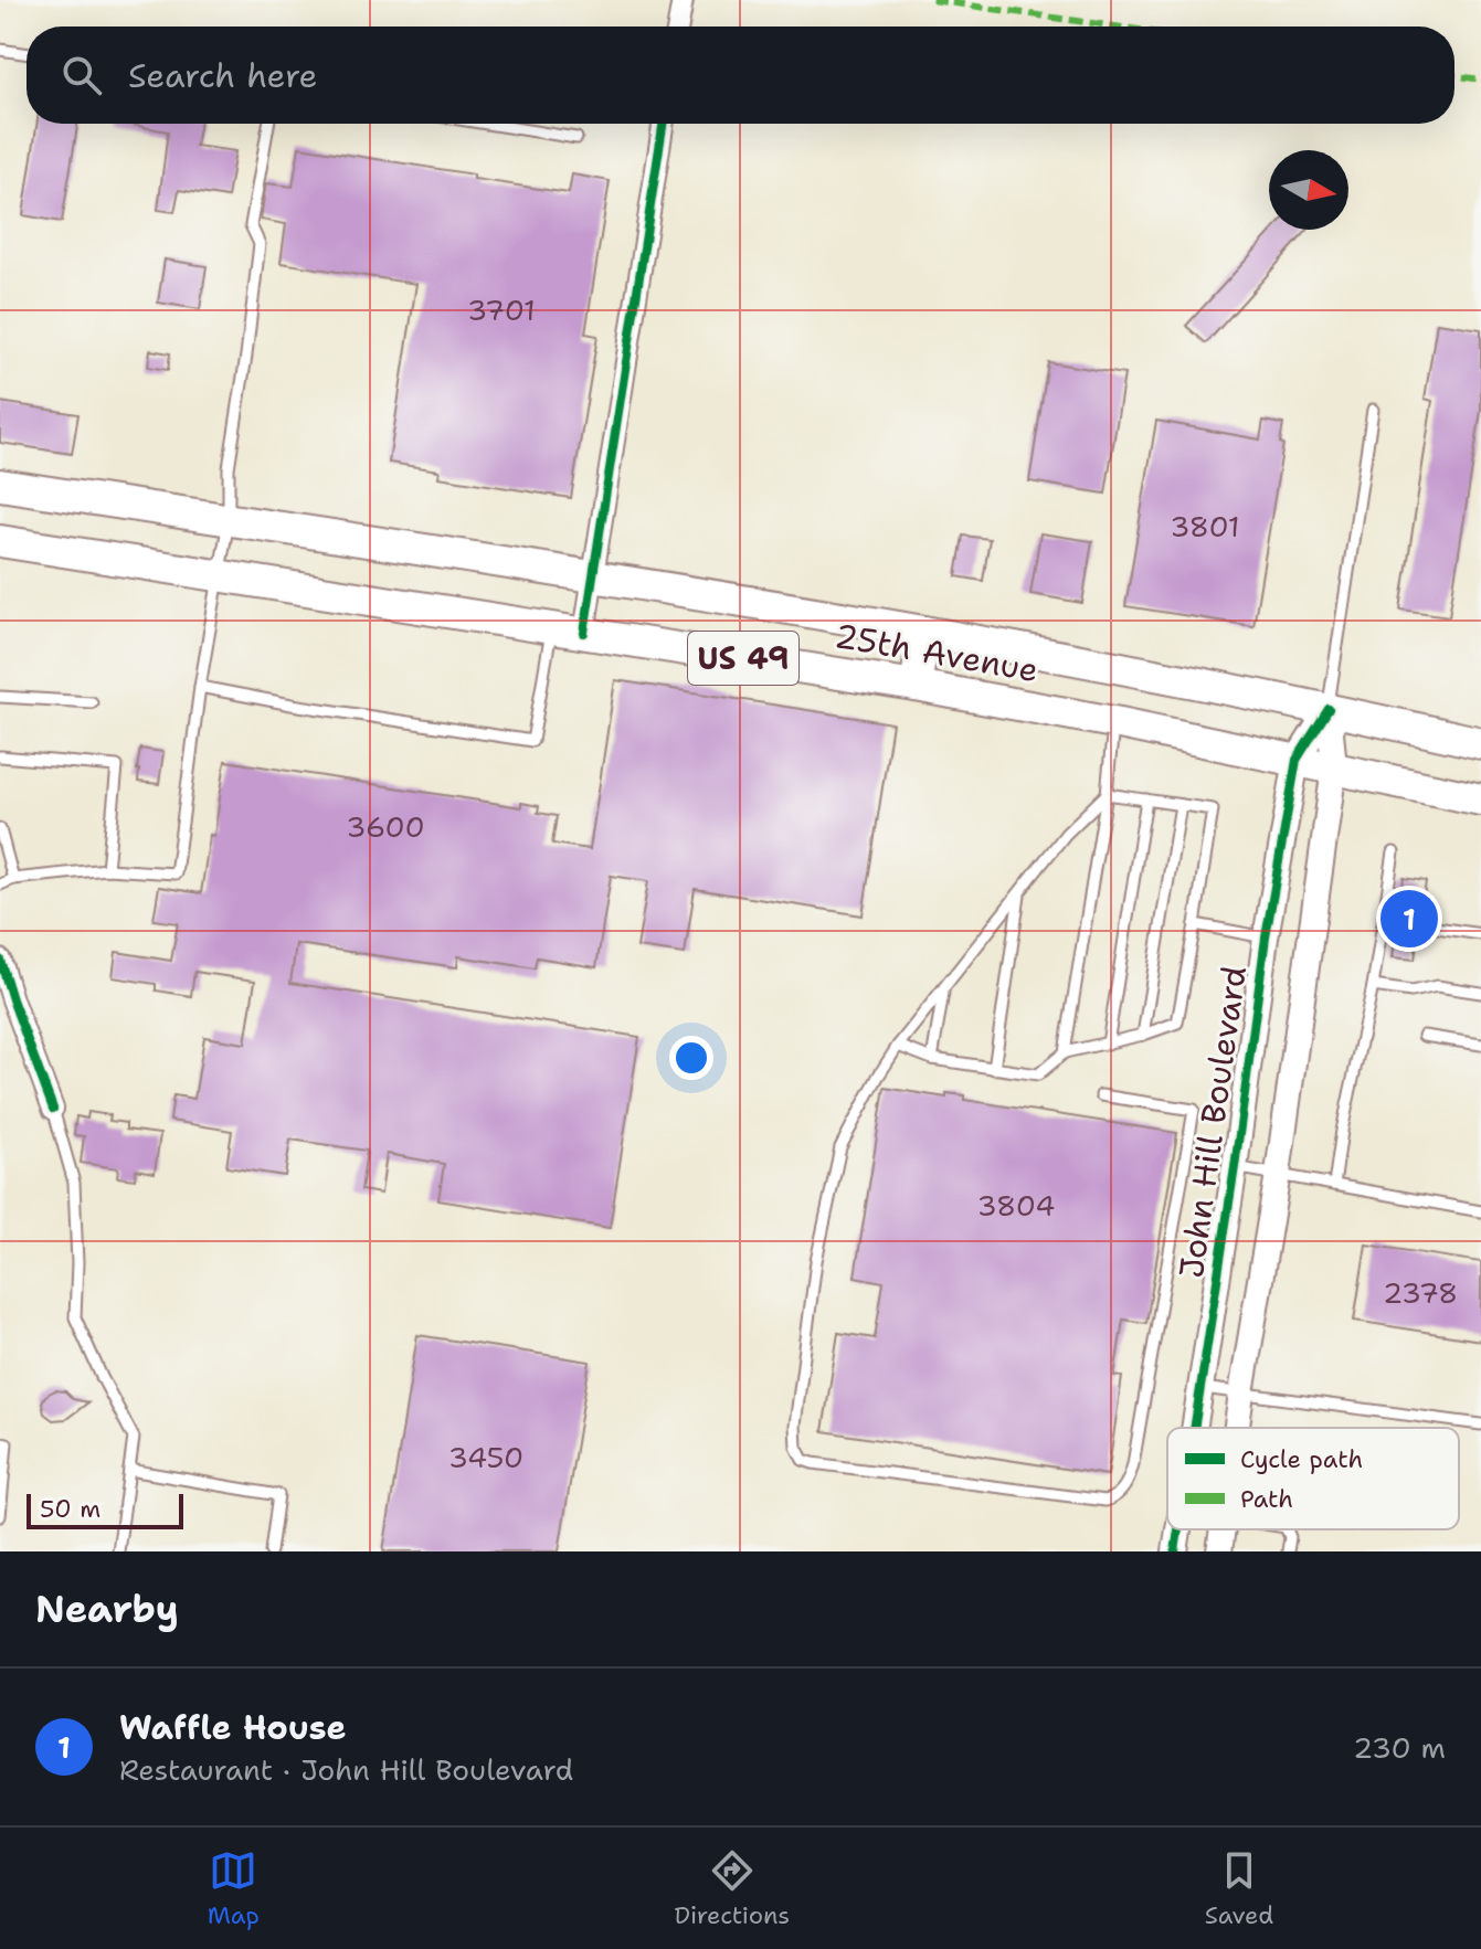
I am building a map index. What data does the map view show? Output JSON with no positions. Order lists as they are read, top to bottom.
{
  "streets": {
    "main road": ["25th Avenue", "US 49"],
    "street": ["John Hill Boulevard"]
  },
  "crossings": [
    ["25th Avenue", "John Hill Boulevard"]
  ],
  "house_numbers": [
    "3701",
    "3801",
    "3600",
    "3804",
    "2378",
    "3450"
  ],
  "legend": ["Cycle path", "Path"],
  "scale_bar": "50 m",
  "north": "right",
  "page": {
    "search": "Search here",
    "pins": "1",
    "scale": "50 m",
    "heading": "Nearby",
    "list": [
      {
        "mark": "1",
        "name": "Waffle House",
        "note": "Restaurant · John Hill Boulevard",
        "value": "230 m"
      }
    ],
    "nav": ["Map", "Directions", "Saved"]
  }
}
